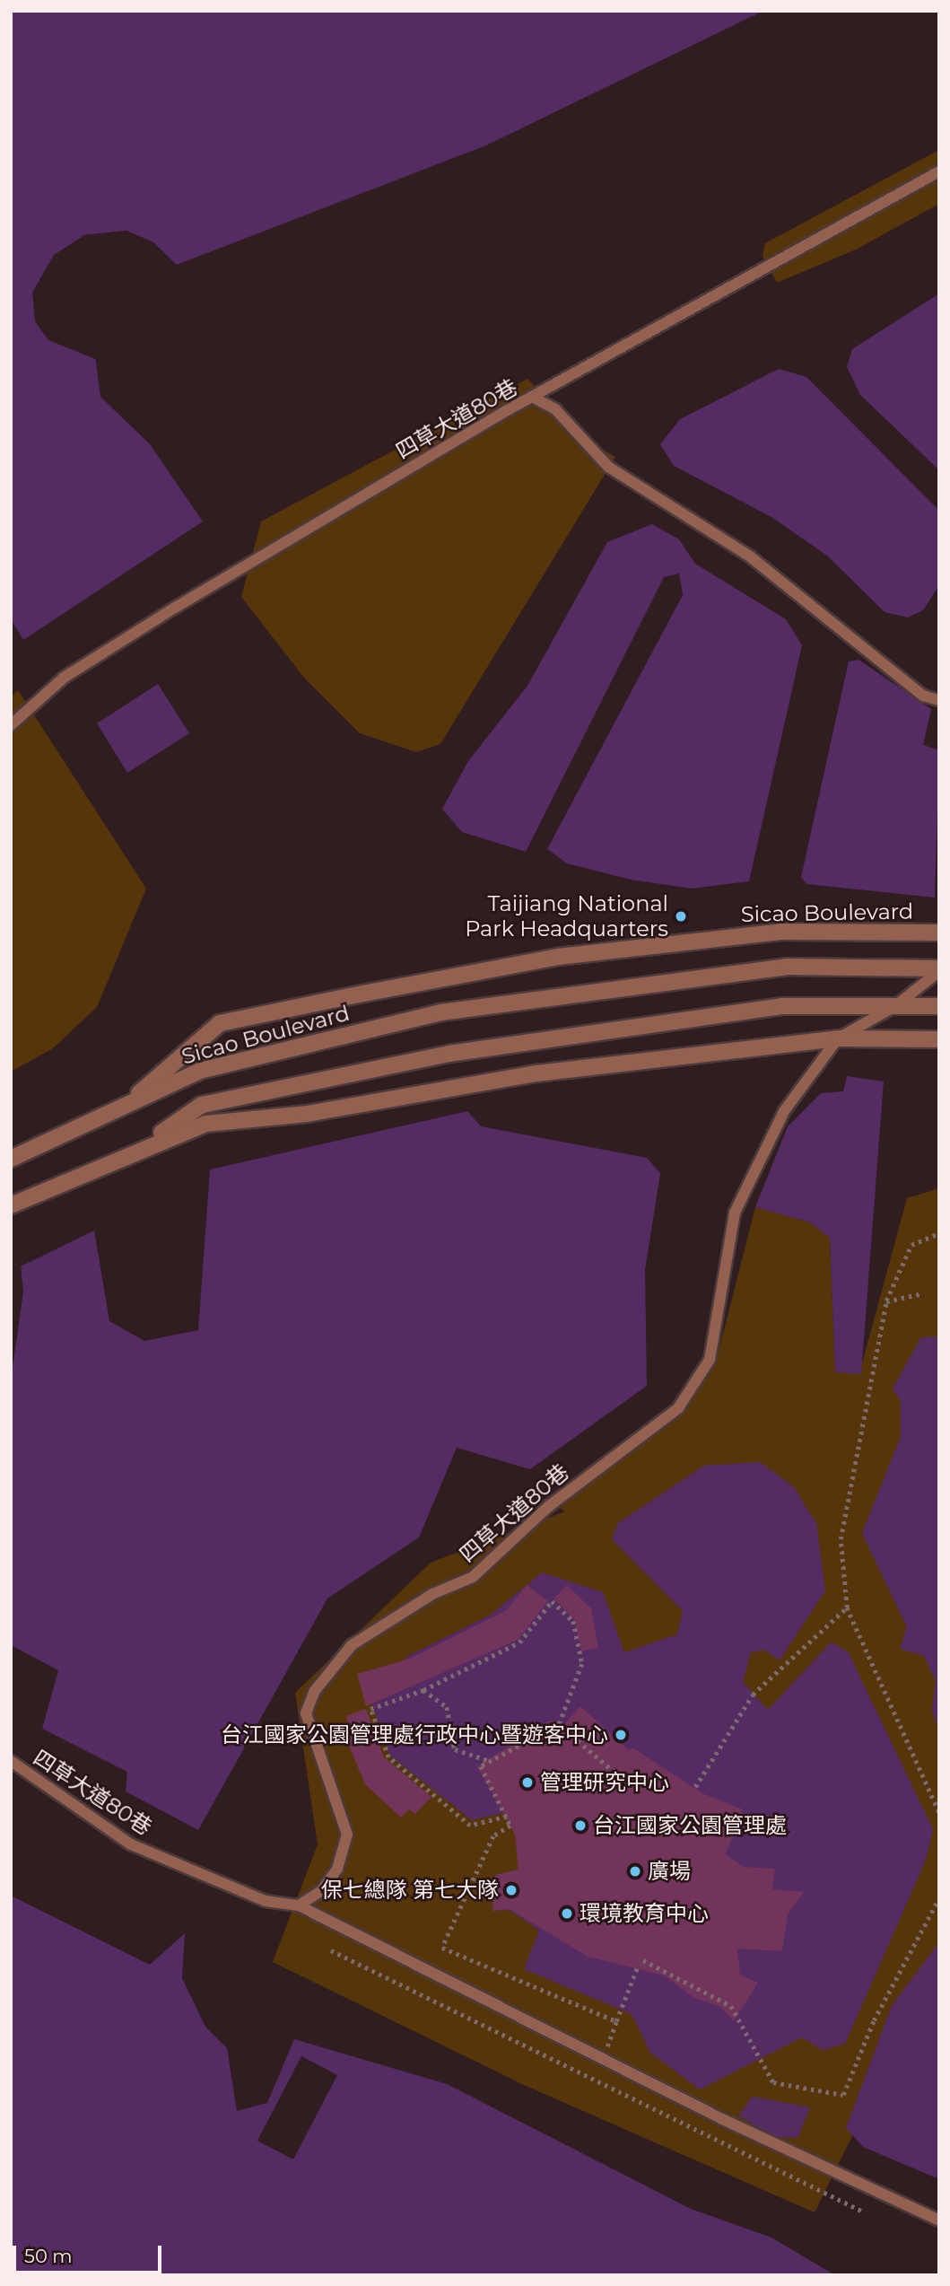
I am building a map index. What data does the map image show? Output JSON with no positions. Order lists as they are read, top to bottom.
{
  "streets": {
    "street": ["Sicao Boulevard"],
    "lane": ["四草大道80巷"]
  },
  "crossings": [
    ["四草大道80巷", "Sicao Boulevard"]
  ],
  "places": [
    "Taijiang National Park Headquarters",
    "台江國家公園管理處行政中心暨遊客中心",
    "管理研究中心",
    "台江國家公園管理處",
    "廣場",
    "保七總隊 第七大隊",
    "環境教育中心"
  ],
  "scale_bar": "50 m"
}
